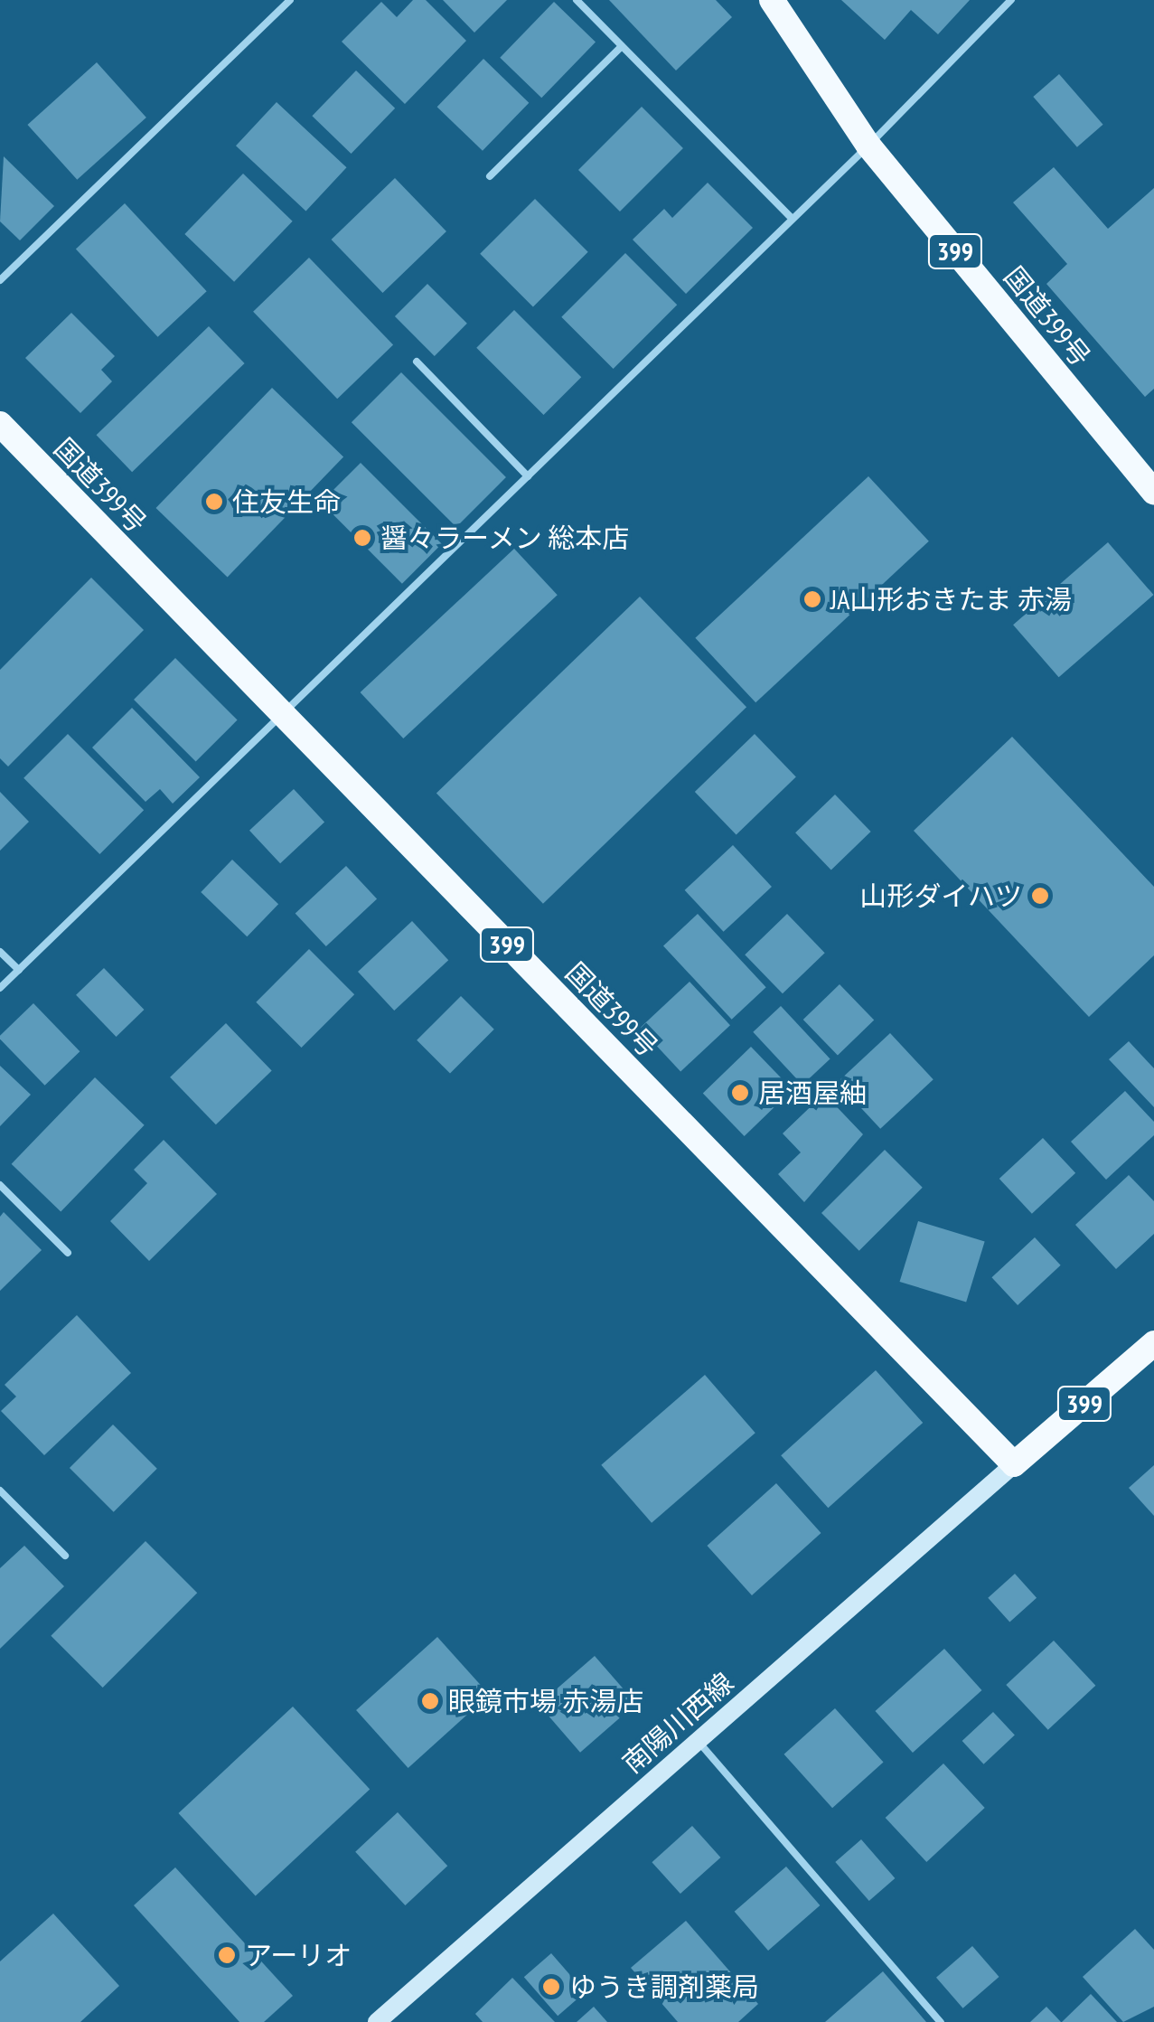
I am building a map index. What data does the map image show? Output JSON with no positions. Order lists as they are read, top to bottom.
{
  "streets": {
    "highway": ["399", "国道399号"],
    "main road": ["南陽川西線"]
  },
  "crossings": [
    ["399", "国道399号"],
    ["399", "南陽川西線"],
    ["国道399号", "南陽川西線"]
  ],
  "places": [
    "住友生命",
    "醤々ラーメン 総本店",
    "JA山形おきたま 赤湯",
    "山形ダイハツ",
    "居酒屋紬",
    "眼鏡市場 赤湯店",
    "アーリオ",
    "ゆうき調剤薬局"
  ]
}
